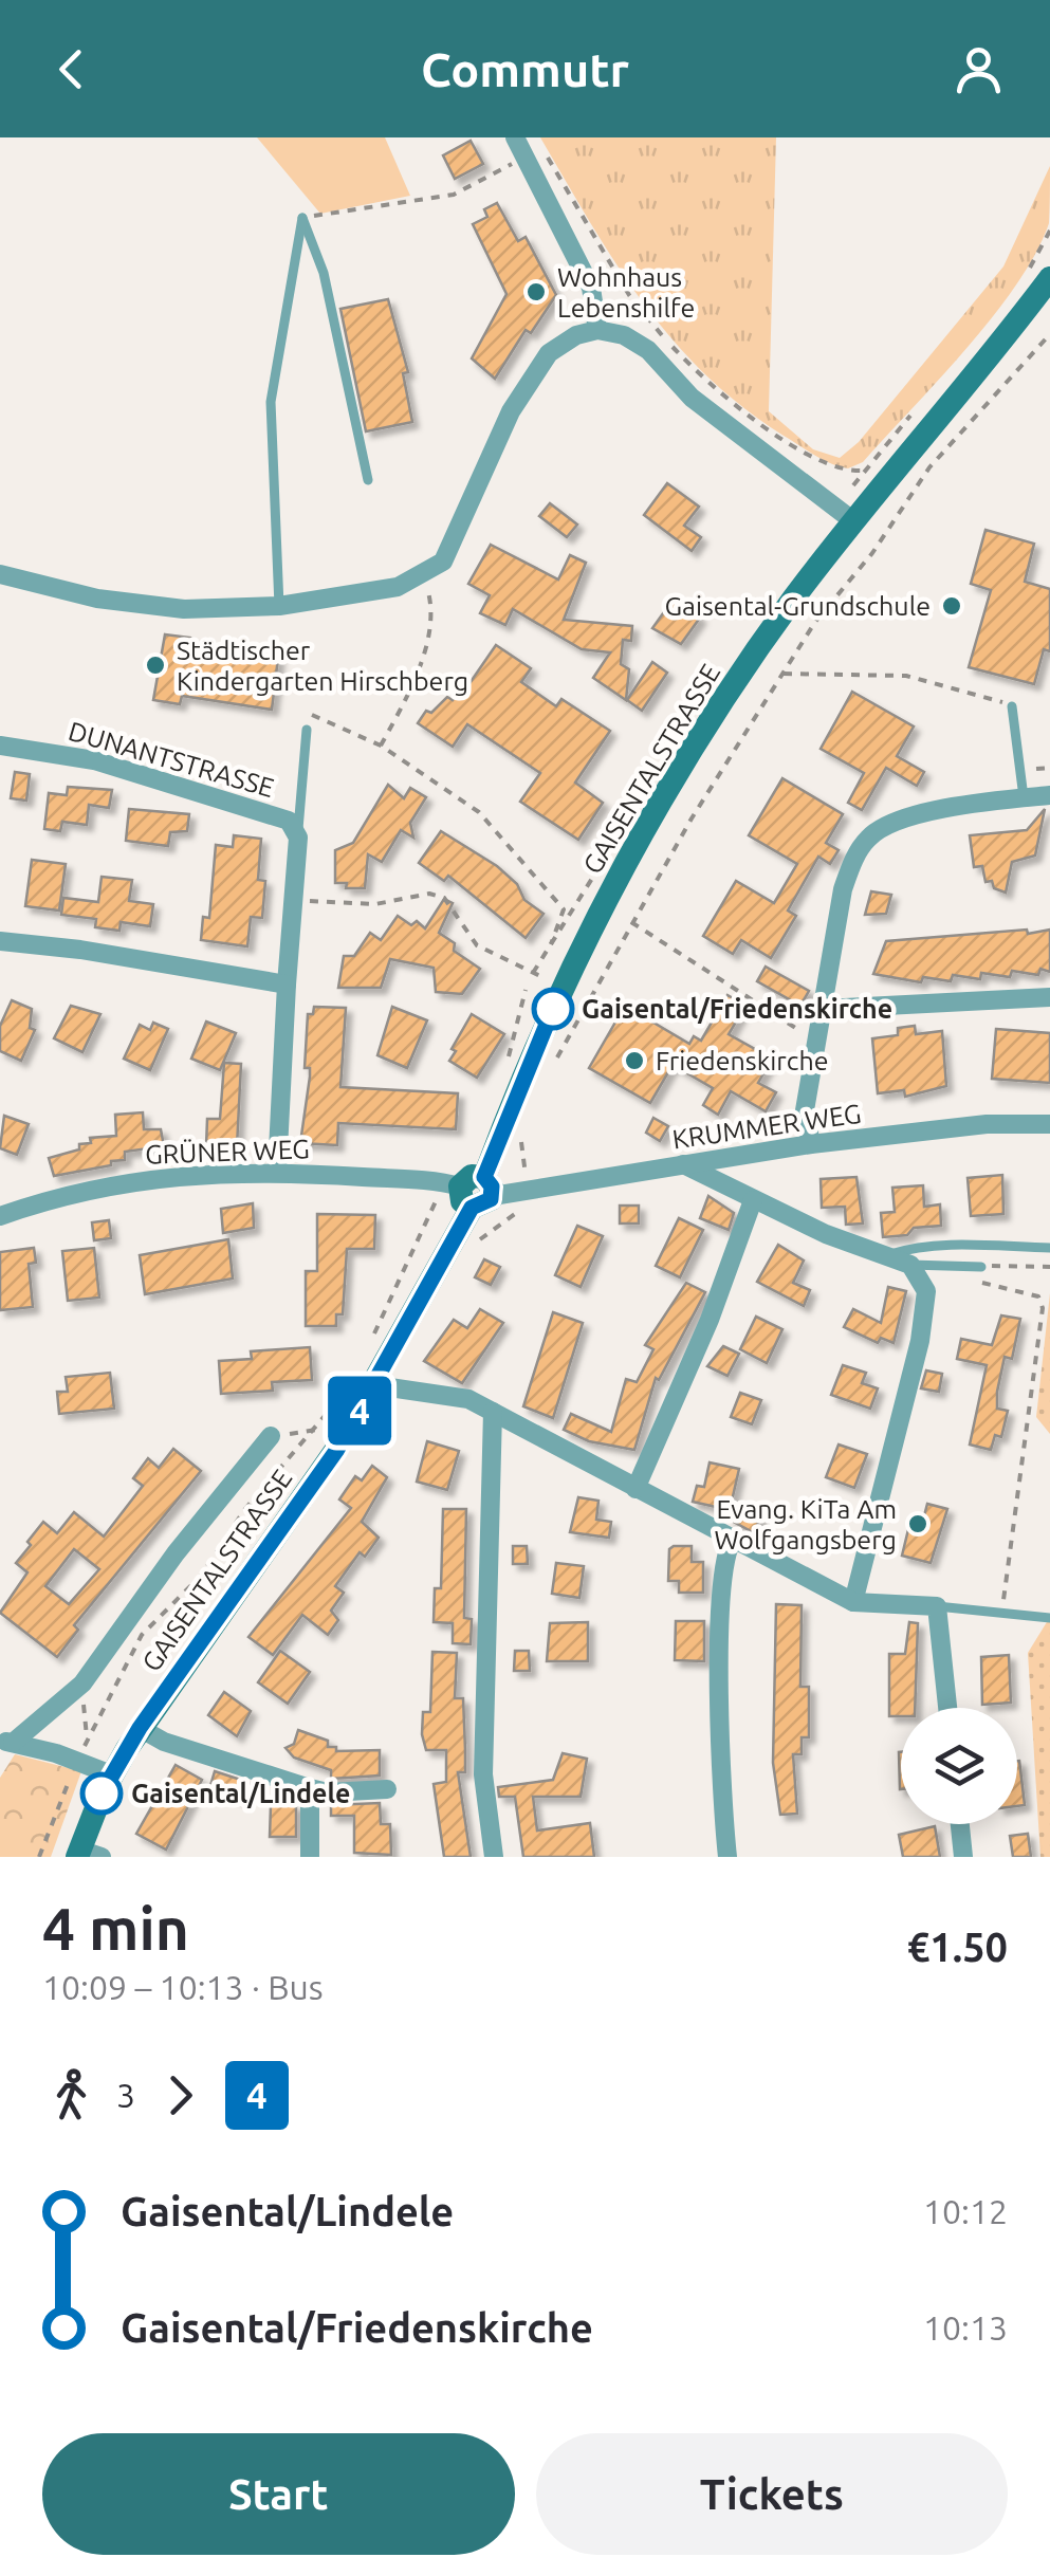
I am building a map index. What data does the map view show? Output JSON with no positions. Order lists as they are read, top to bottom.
{
  "streets": {
    "main road": ["GAISENTALSTRASSE"],
    "street": ["DUNANTSTRASSE", "KRUMMER WEG", "GRÜNER WEG"]
  },
  "crossings": [
    ["GAISENTALSTRASSE", "KRUMMER WEG"],
    ["GAISENTALSTRASSE", "GRÜNER WEG"],
    ["KRUMMER WEG", "GRÜNER WEG"]
  ],
  "places": [
    "Wohnhaus Lebenshilfe",
    "Gaisental-Grundschule",
    "Städtischer Kindergarten Hirschberg",
    "Gaisental/Friedenskirche",
    "Friedenskirche",
    "Evang. KiTa Am Wolfgangsberg",
    "Gaisental/Lindele"
  ],
  "lines": ["bus line 4"],
  "page": {
    "header": "Commutr",
    "on_map": "4",
    "heading": ["4 min", "10:09 – 10:13 · Bus", "€1.50"],
    "legs": ["3", "4"],
    "list": [
      {
        "name": "Gaisental/Lindele",
        "value": "10:12"
      },
      {
        "name": "Gaisental/Friedenskirche",
        "value": "10:13"
      }
    ],
    "buttons": ["Start", "Tickets"]
  }
}
